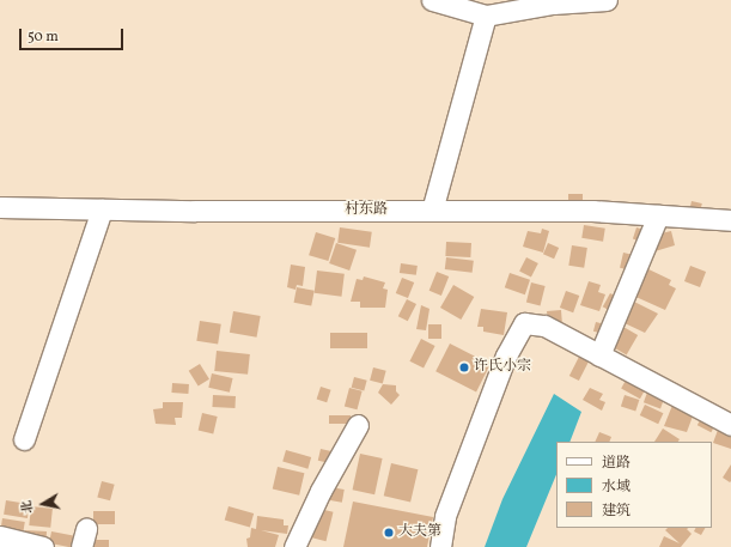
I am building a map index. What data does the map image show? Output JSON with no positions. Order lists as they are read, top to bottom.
{
  "streets": {
    "street": ["村东路"]
  },
  "places": ["许氏小宗", "大夫第"],
  "legend": ["道路", "水域", "建筑"],
  "scale_bar": "50 m",
  "north": "left"
}
